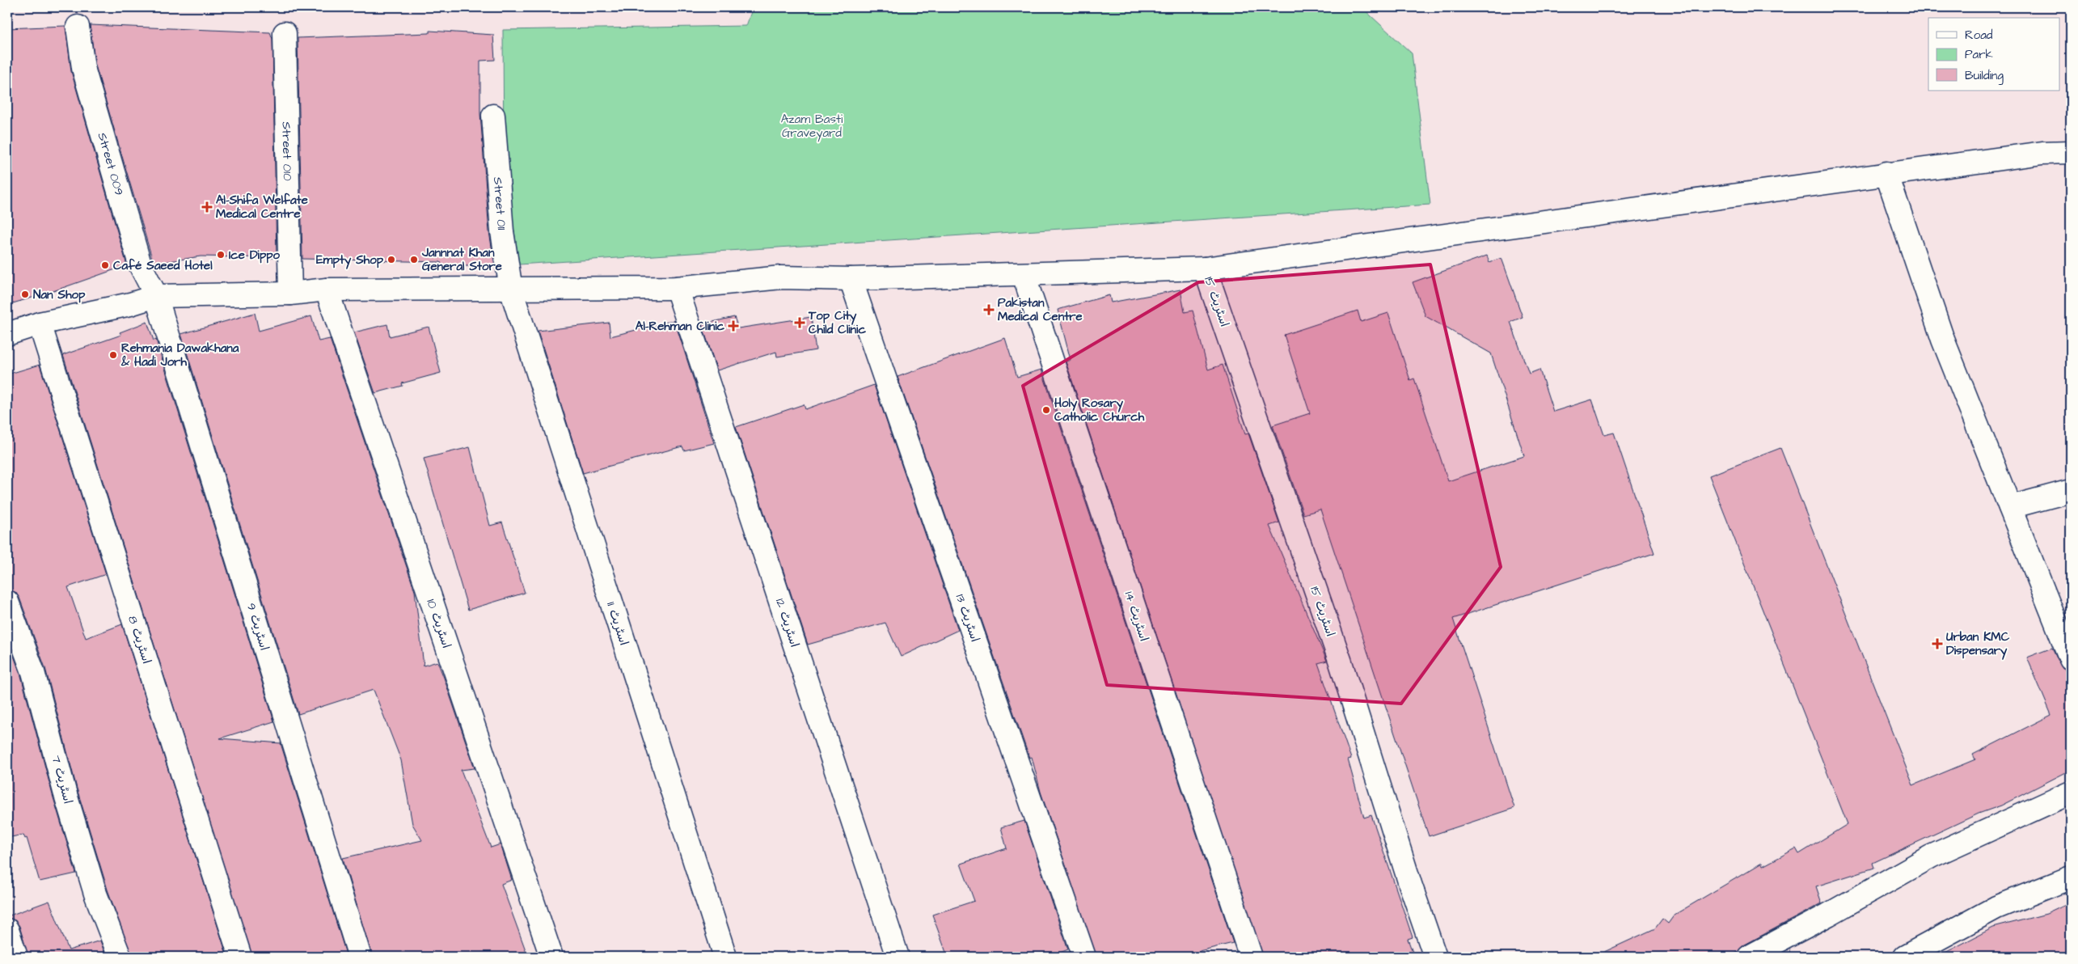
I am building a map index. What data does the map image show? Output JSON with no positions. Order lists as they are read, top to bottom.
{
  "streets": {
    "street": [
      "Street 010",
      "Street 009",
      "Street 011",
      "اسٹریٹ 15",
      "اسٹریٹ 14",
      "اسٹریٹ 13",
      "اسٹریٹ 12",
      "اسٹریٹ 10",
      "اسٹریٹ 11",
      "اسٹریٹ 9",
      "اسٹریٹ 8",
      "اسٹریٹ 7"
    ]
  },
  "crossings": [
    ["Street 009", "اسٹریٹ 9"],
    ["Street 011", "اسٹریٹ 11"]
  ],
  "parks": ["Azam Basti Graveyard"],
  "places": {
    "health": [
      "Al-Shifa Welfate Medical Centre",
      "Pakistan Medical Centre",
      "Top City Child Clinic",
      "Al-Rehman Clinic",
      "Urban KMC Dispensary"
    ],
    "other": [
      "Ice Dippo",
      "Empty Shop",
      "Jannnat Khan General Store",
      "Café Saeed Hotel",
      "Nan Shop",
      "Rehmania Dawakhana & Hadi Jorh",
      "Holy Rosary Catholic Church"
    ]
  },
  "legend": ["Road", "Park", "Building"]
}
